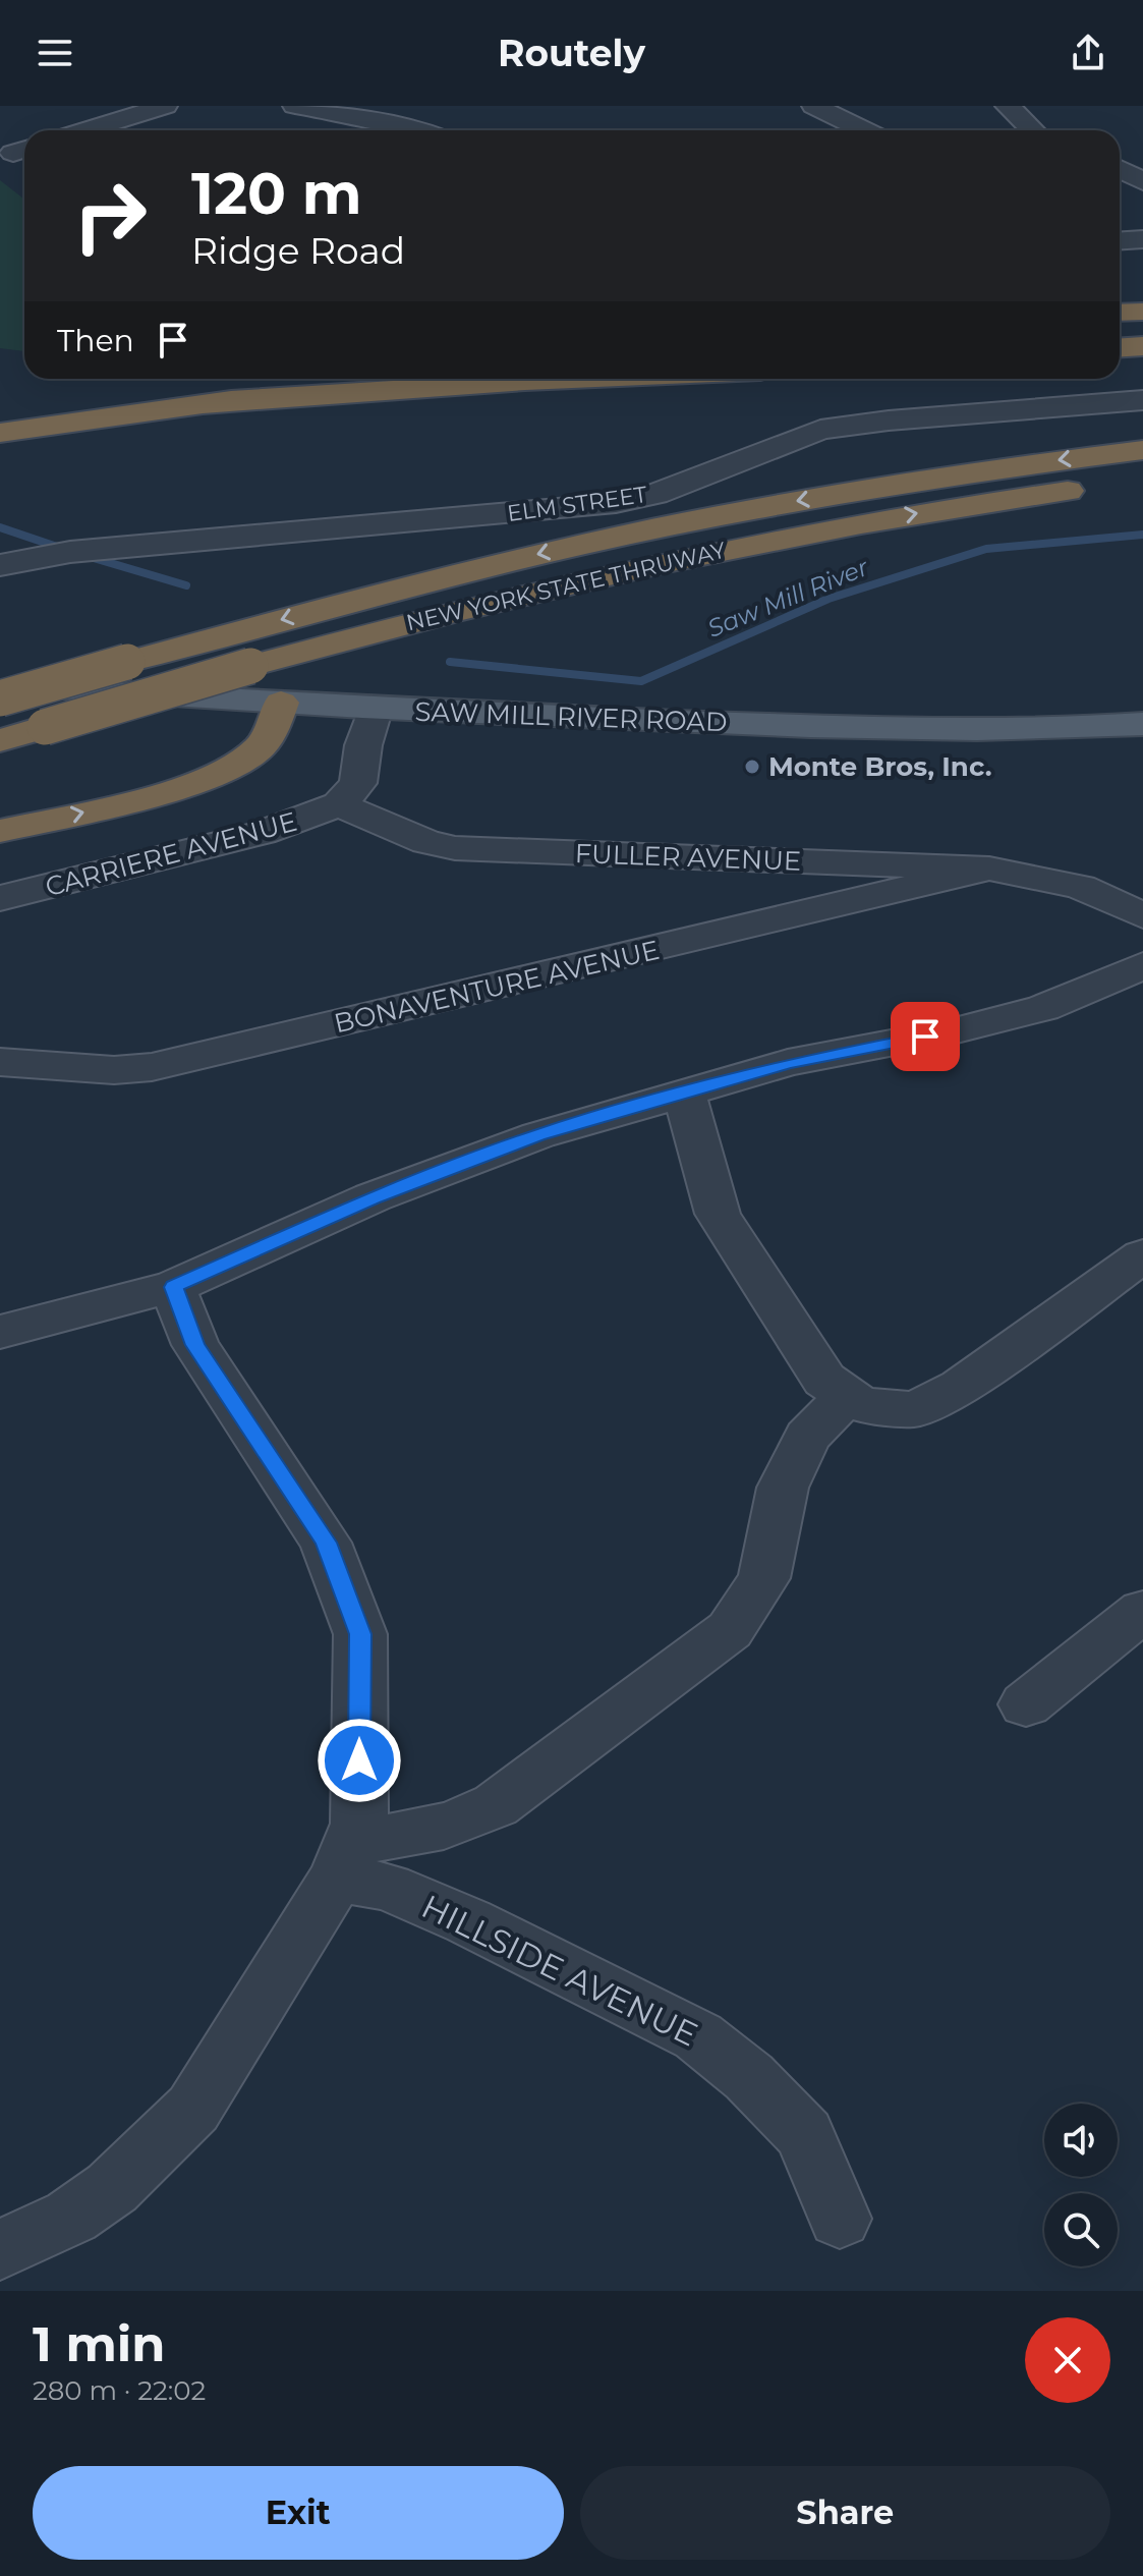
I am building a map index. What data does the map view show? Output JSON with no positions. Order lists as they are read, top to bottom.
{
  "streets": {
    "highway": ["NEW YORK STATE THRUWAY"],
    "main road": ["SAW MILL RIVER ROAD"],
    "street": [
      "ELM STREET",
      "CARRIERE AVENUE",
      "FULLER AVENUE",
      "BONAVENTURE AVENUE",
      "HILLSIDE AVENUE"
    ]
  },
  "crossings": [
    ["CARRIERE AVENUE", "FULLER AVENUE"],
    ["FULLER AVENUE", "BONAVENTURE AVENUE"]
  ],
  "water": ["Saw Mill River"],
  "places": ["Monte Bros, Inc."],
  "page": {
    "header": "Routely",
    "turn": ["120 m", "Ridge Road"],
    "then": "Then",
    "heading": ["1 min", "280 m · 22:02"],
    "buttons": ["Exit", "Share"]
  }
}
